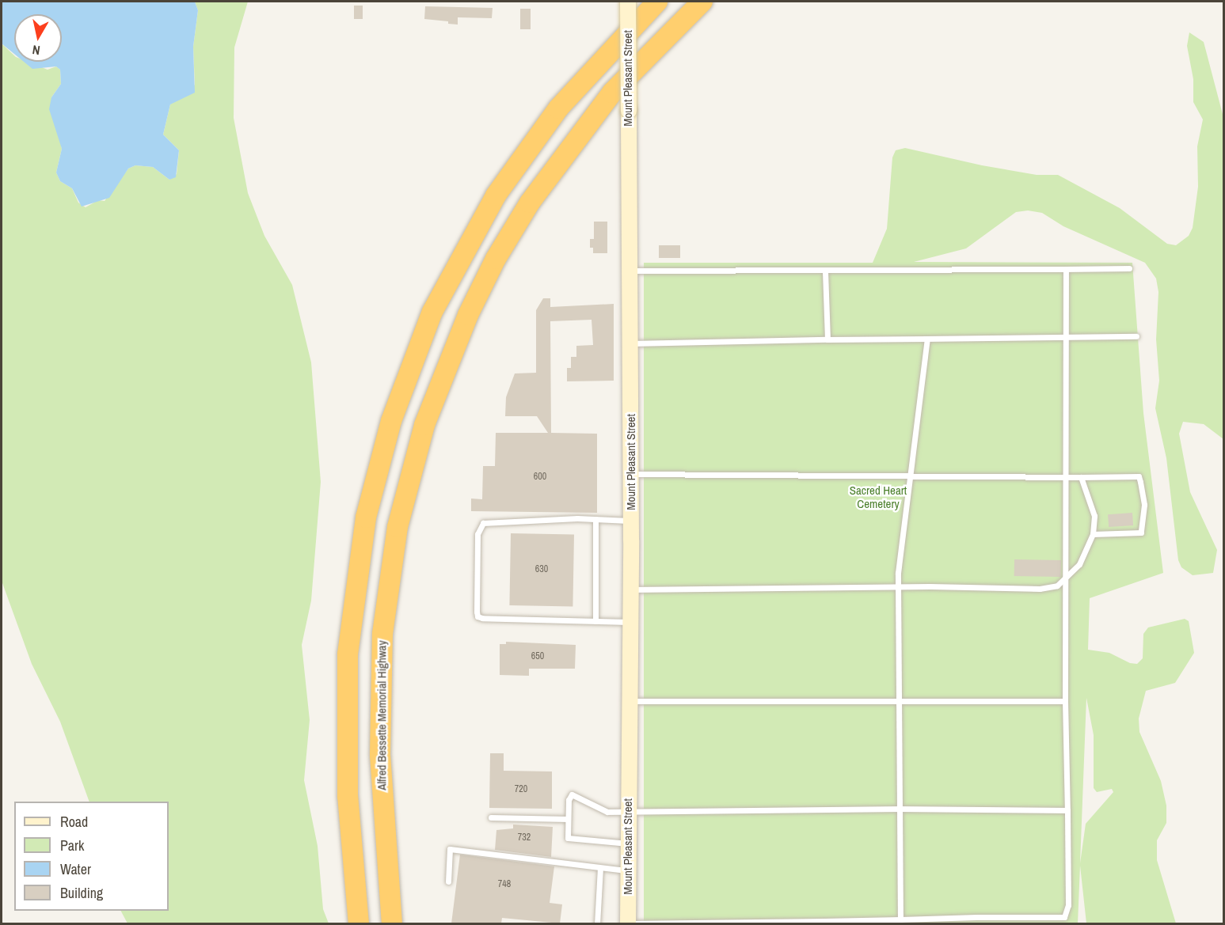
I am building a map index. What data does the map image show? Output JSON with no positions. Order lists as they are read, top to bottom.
{
  "streets": {
    "highway": ["Alfred Bessette Memorial Highway"],
    "main road": ["Mount Pleasant Street"]
  },
  "parks": ["Sacred Heart Cemetery"],
  "house_numbers": [
    "600",
    "630",
    "650",
    "720",
    "732",
    "748"
  ],
  "legend": [
    "Road",
    "Park",
    "Water",
    "Building"
  ],
  "north": "bottom"
}
